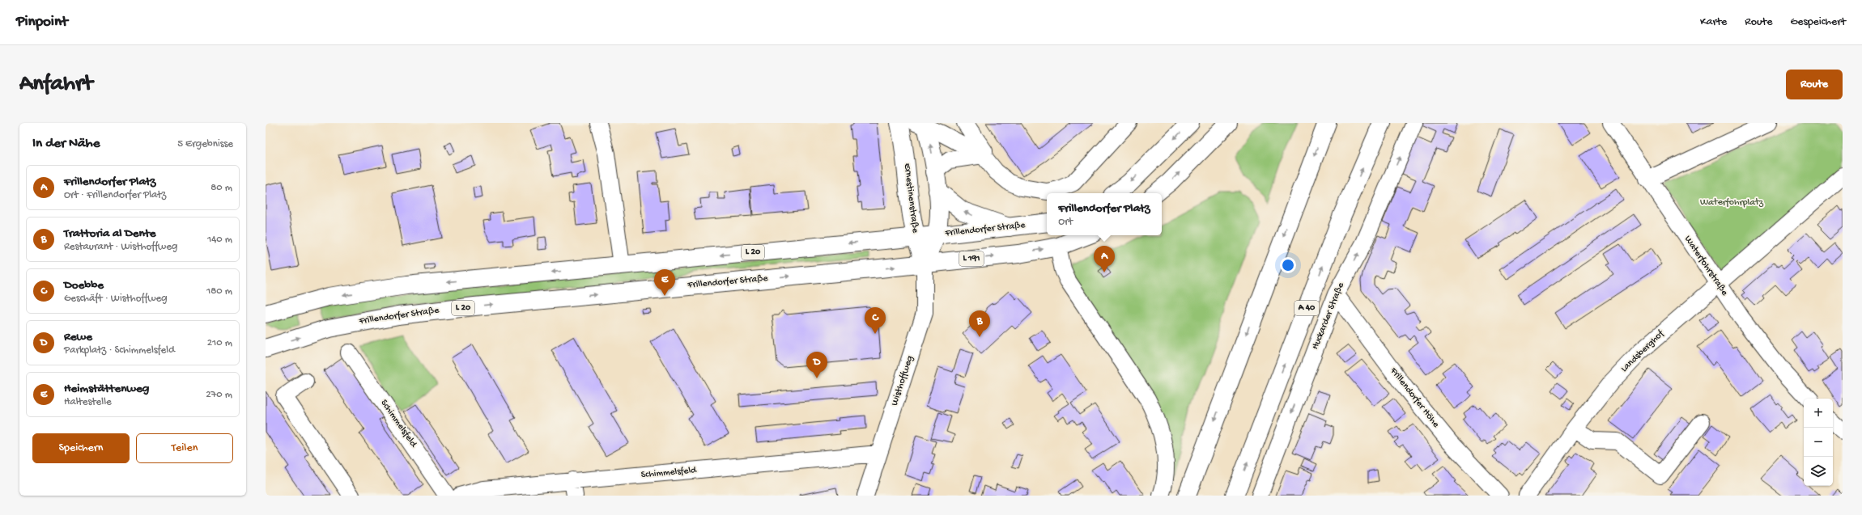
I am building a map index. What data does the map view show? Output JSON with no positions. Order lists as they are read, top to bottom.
{
  "streets": {
    "main road": [
      "Ernestinenstraße",
      "Frillendorfer Straße",
      "L 20",
      "L 191",
      "A 40"
    ],
    "street": [
      "Waterfohrstraße",
      "Huckarder Straße",
      "Landsberghof",
      "Wisthoffweg",
      "Frillendorfer Höhe",
      "Schimmelsfeld"
    ]
  },
  "crossings": [
    ["Ernestinenstraße", "Frillendorfer Straße"],
    ["Ernestinenstraße", "Wisthoffweg"],
    ["Frillendorfer Straße", "Wisthoffweg"],
    ["Waterfohrstraße", "Landsberghof"],
    ["Huckarder Straße", "Frillendorfer Höhe"],
    ["Wisthoffweg", "Schimmelsfeld"]
  ],
  "parks": ["Waterfohrplatz"],
  "page": {
    "header": "Pinpoint",
    "nav": ["Karte", "Route", "Gespeichert"],
    "buttons": [
      "Route",
      ["Speichern", "Teilen"]
    ],
    "title": "Anfahrt",
    "heading": ["In der Nähe", "5 Ergebnisse"],
    "list": [
      {
        "mark": "A",
        "name": "Frillendorfer Platz",
        "note": "Ort · Frillendorfer Platz",
        "value": "80 m"
      },
      {
        "mark": "B",
        "name": "Trattoria al Dente",
        "note": "Restaurant · Wisthoffweg",
        "value": "140 m"
      },
      {
        "mark": "C",
        "name": "Doebbe",
        "note": "Geschäft · Wisthoffweg",
        "value": "180 m"
      },
      {
        "mark": "D",
        "name": "Rewe",
        "note": "Parkplatz · Schimmelsfeld",
        "value": "210 m"
      },
      {
        "mark": "E",
        "name": "Heimstättenweg",
        "note": "Haltestelle",
        "value": "270 m"
      }
    ],
    "popup": ["Frillendorfer Platz", "Ort"],
    "pins": [
      "A",
      "E",
      "C",
      "B",
      "D"
    ],
    "map_buttons": ["+", "−"]
  }
}
